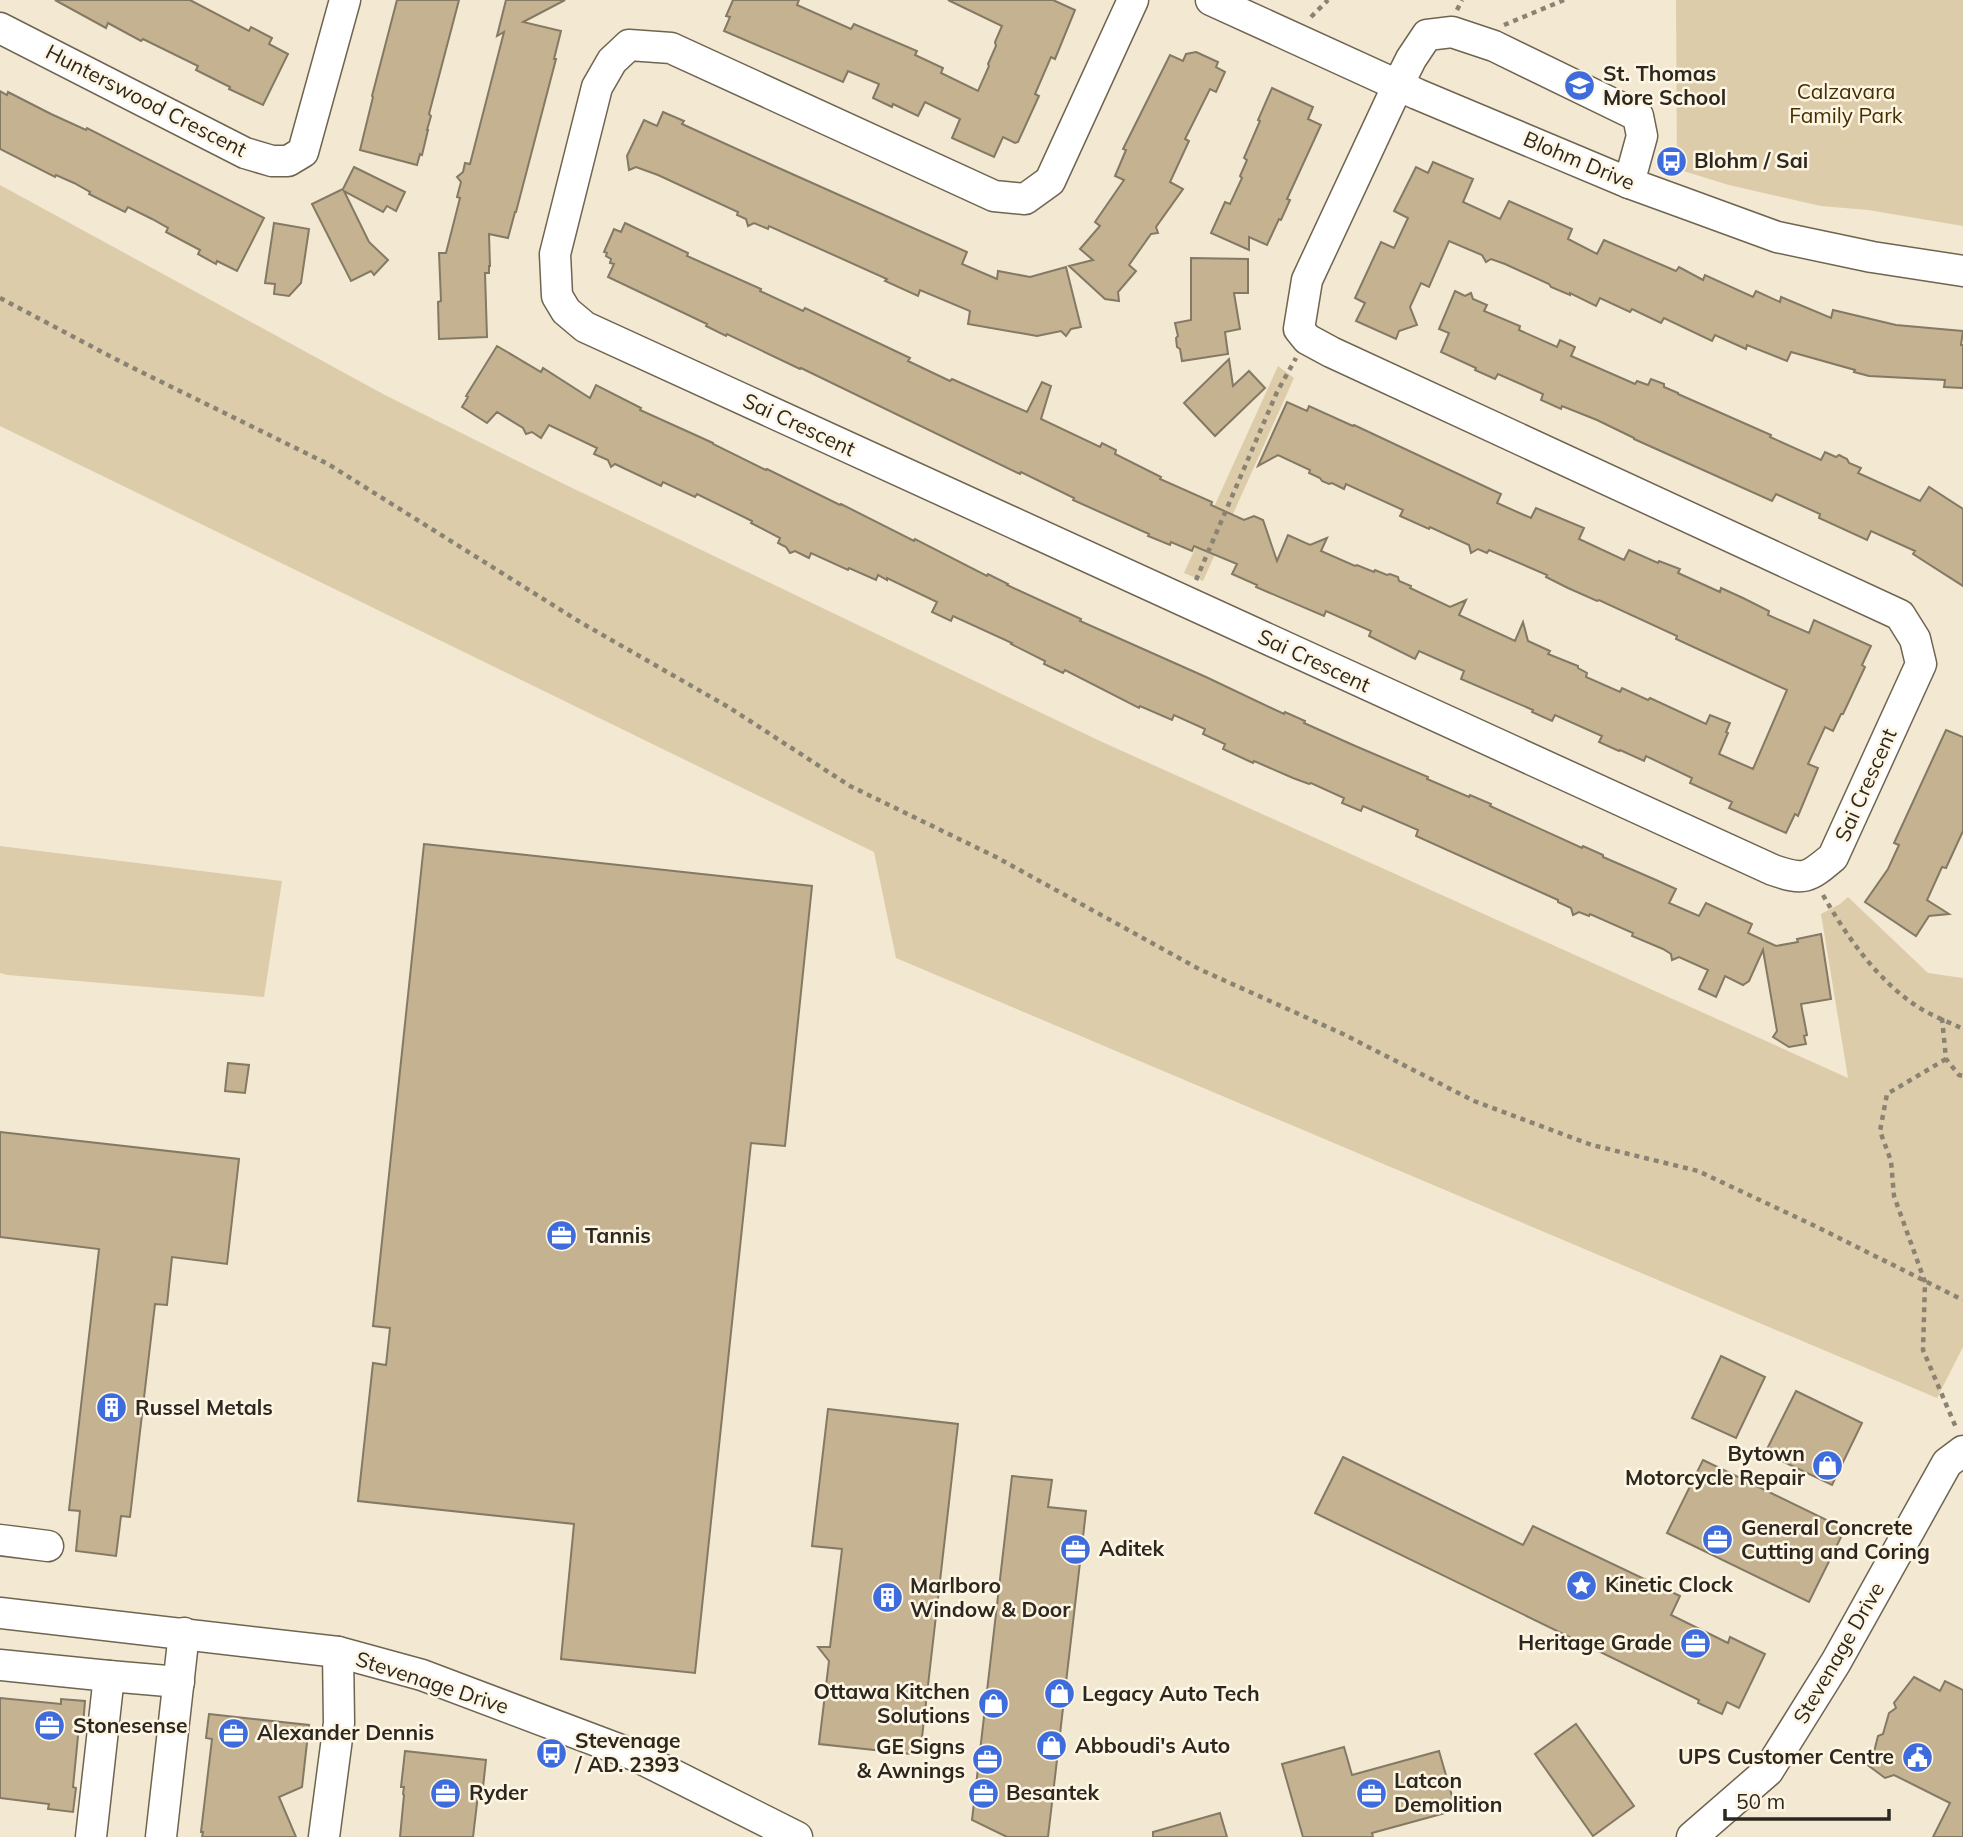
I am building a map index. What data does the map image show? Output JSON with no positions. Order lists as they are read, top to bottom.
{
  "streets": {
    "street": [
      "Hunterswood Crescent",
      "Blohm Drive",
      "Sai Crescent",
      "Stevenage Drive"
    ]
  },
  "parks": ["Calzavara Family Park"],
  "places": {
    "school or university": ["St. Thomas More School"],
    "bus stop": ["Blohm / Sai", "Stevenage / AD. 2393"],
    "office": [
      "Tannis",
      "General Concrete Cutting and Coring",
      "Aditek",
      "Heritage Grade",
      "Stonesense",
      "Alexander Dennis",
      "GE Signs & Awnings",
      "Ryder",
      "Besantek",
      "Latcon Demolition"
    ],
    "building": ["Russel Metals", "Marlboro Window & Door"],
    "shop": [
      "Bytown Motorcycle Repair",
      "Legacy Auto Tech",
      "Ottawa Kitchen Solutions",
      "Abboudi's Auto"
    ],
    "place": ["Kinetic Clock"],
    "public building": ["UPS Customer Centre"]
  },
  "scale_bar": "50 m"
}
